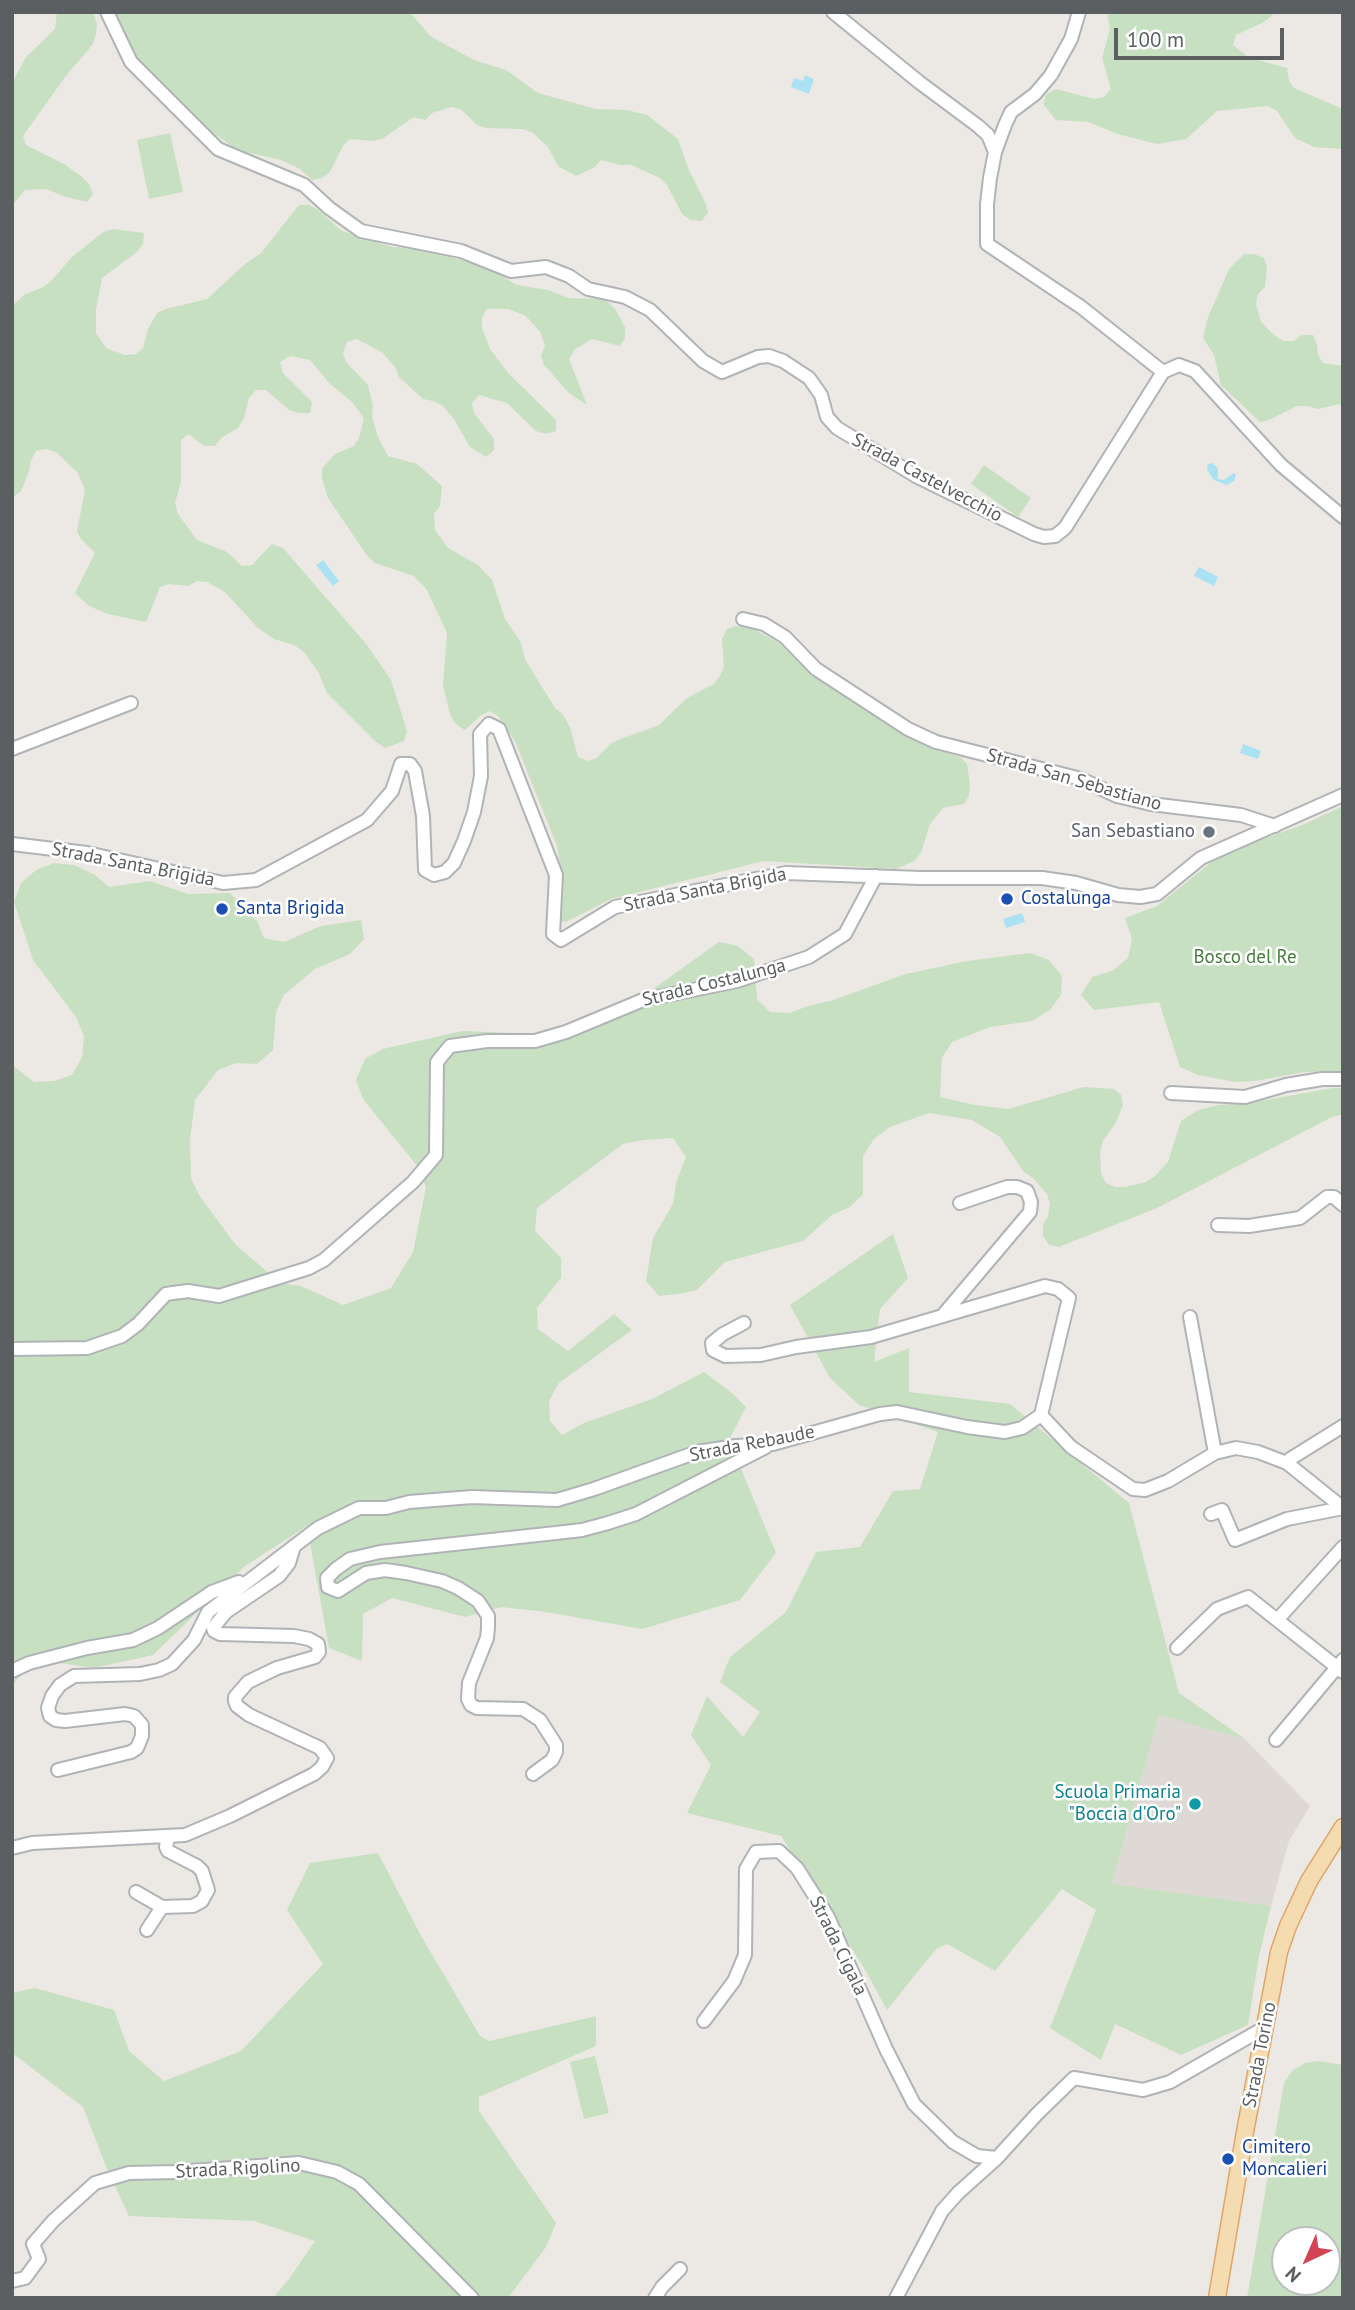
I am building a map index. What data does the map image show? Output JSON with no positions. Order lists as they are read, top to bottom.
{
  "streets": {
    "main road": ["Strada Torino"],
    "street": [
      "Strada Castelvecchio",
      "Strada San Sebastiano",
      "Strada Santa Brigida",
      "Strada Costalunga",
      "Strada Rebaude",
      "Strada Cigala",
      "Strada Rigolino"
    ]
  },
  "crossings": [
    ["Strada San Sebastiano", "Strada Santa Brigida"],
    ["Strada Santa Brigida", "Strada Costalunga"]
  ],
  "parks": ["Bosco del Re"],
  "places": [
    "San Sebastiano",
    "Costalunga",
    "Santa Brigida",
    "Scuola Primaria \"Boccia d'Oro\"",
    "Cimitero Moncalieri"
  ],
  "scale_bar": "100 m",
  "north": "bottom left"
}
